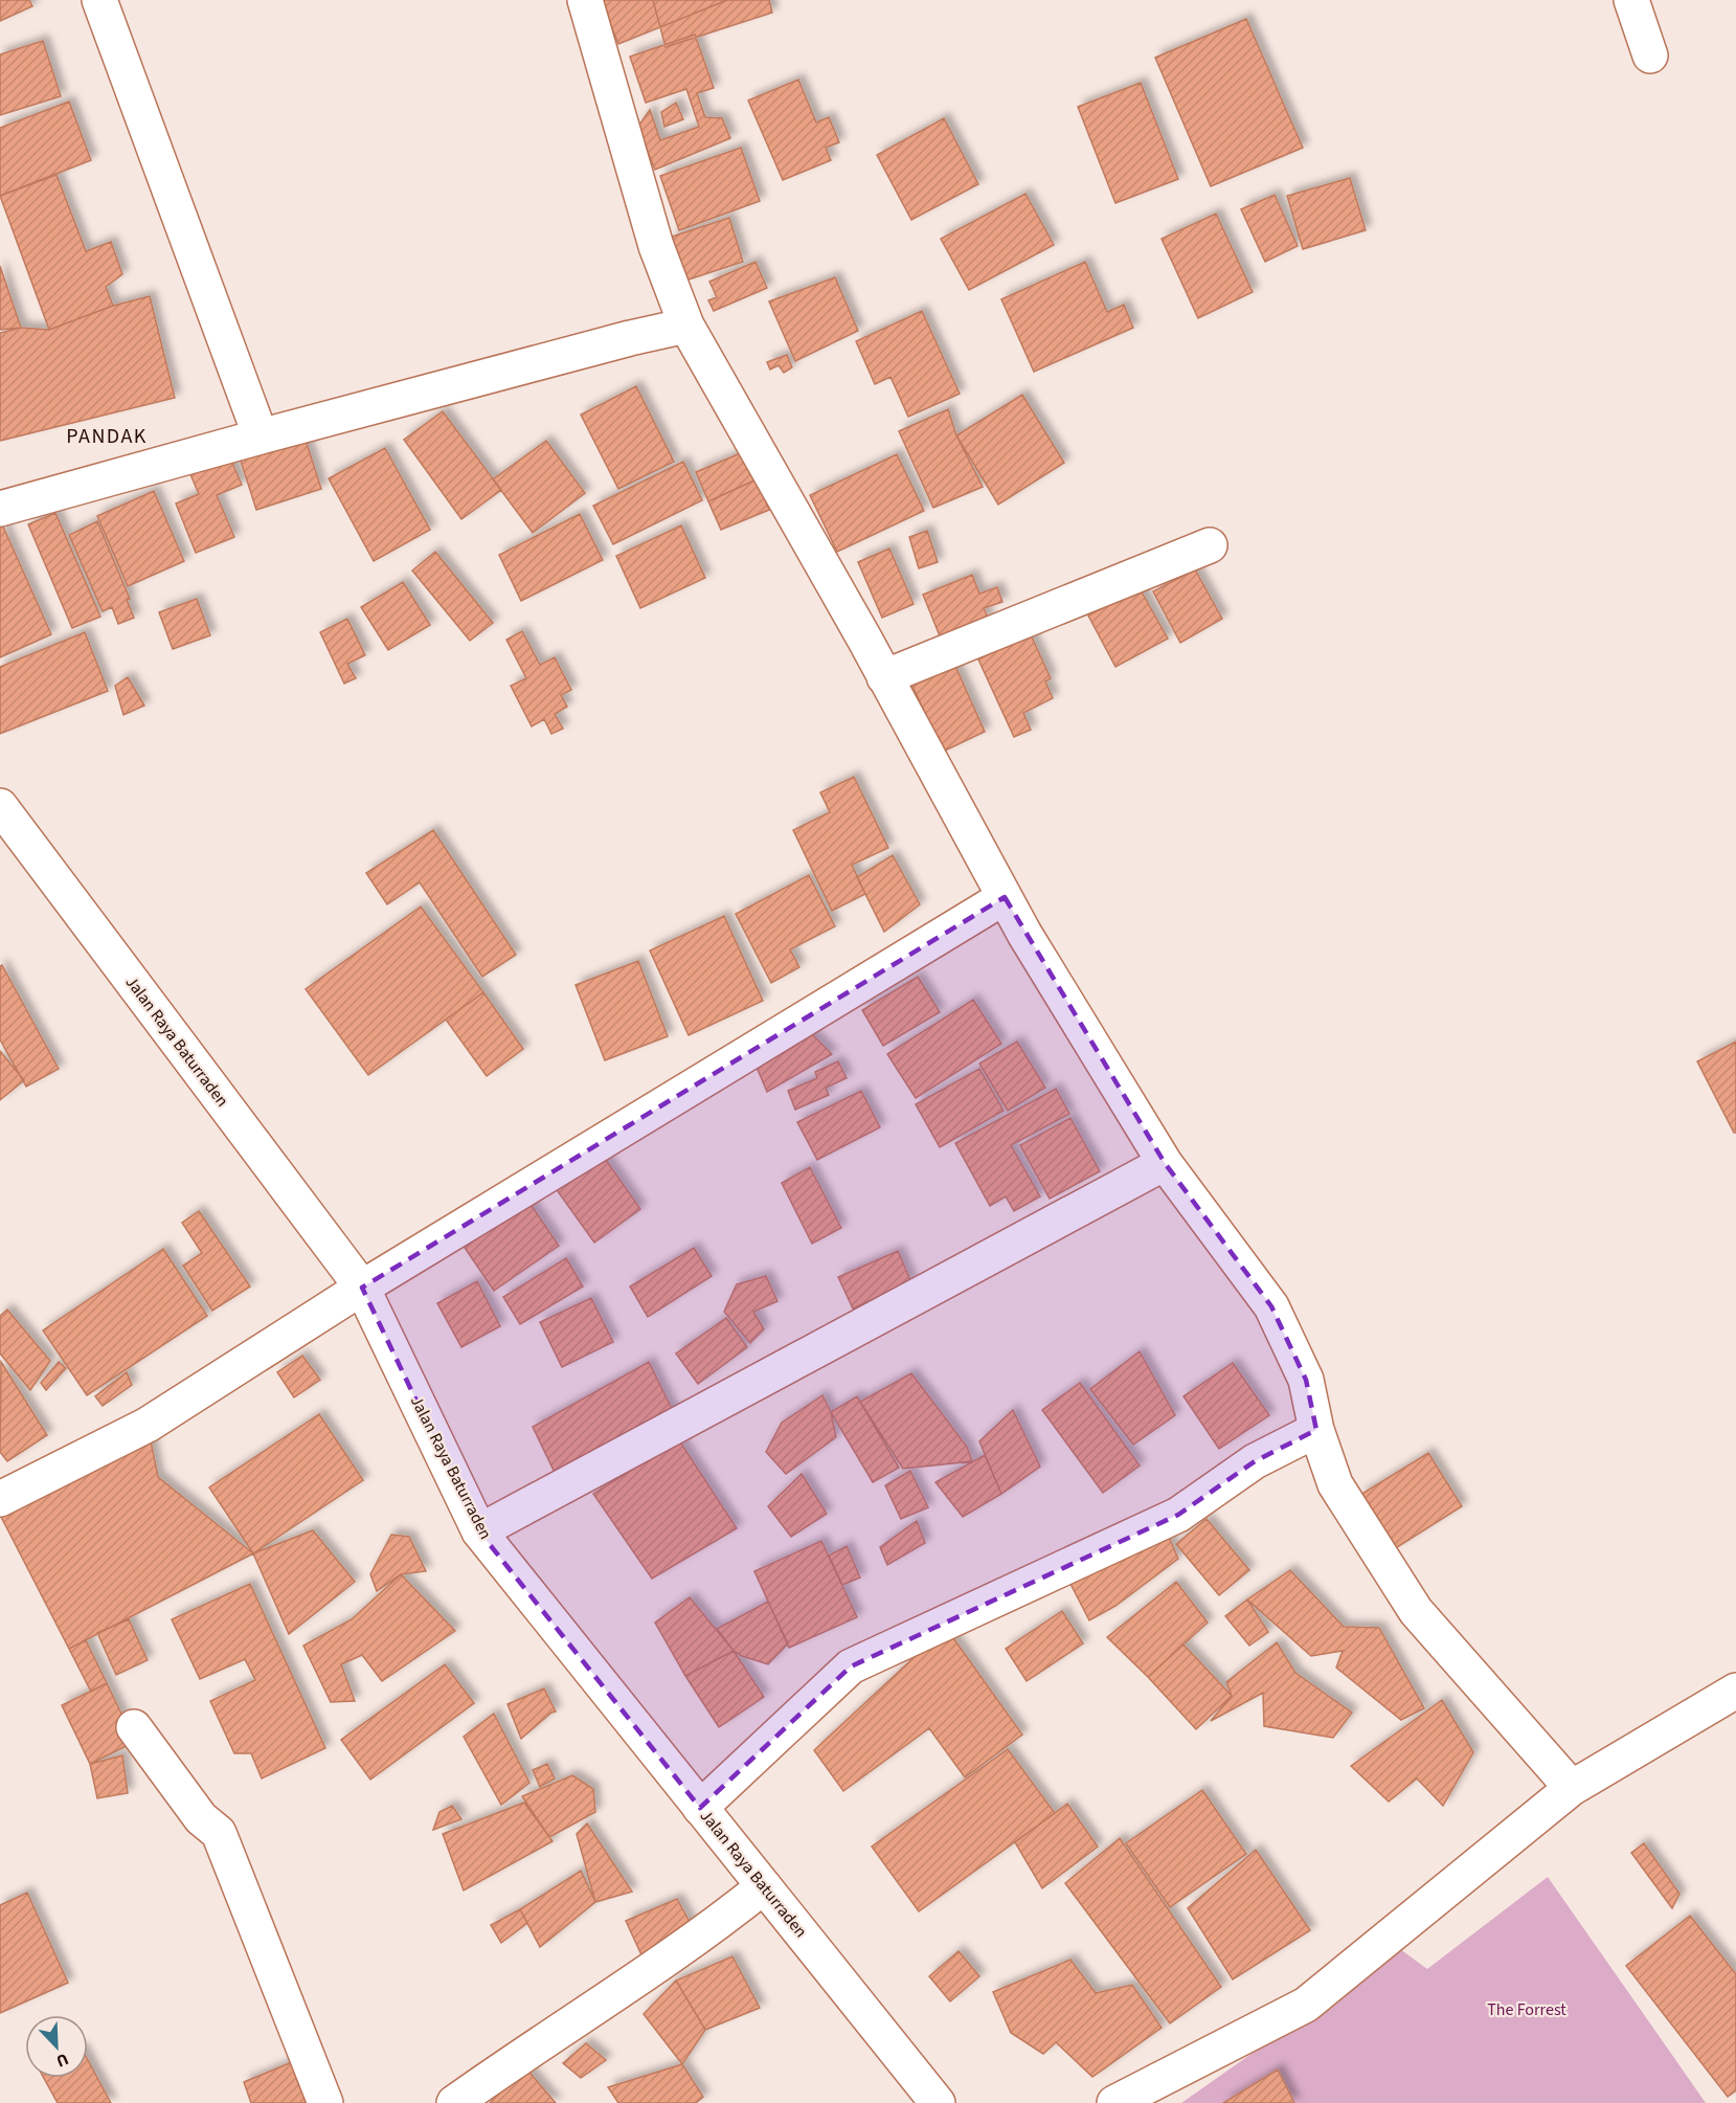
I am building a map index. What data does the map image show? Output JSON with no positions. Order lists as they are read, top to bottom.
{
  "streets": {
    "street": ["Jalan Raya Baturraden"]
  },
  "districts": ["PANDAK"],
  "parks": ["The Forrest"],
  "north": "bottom right"
}
